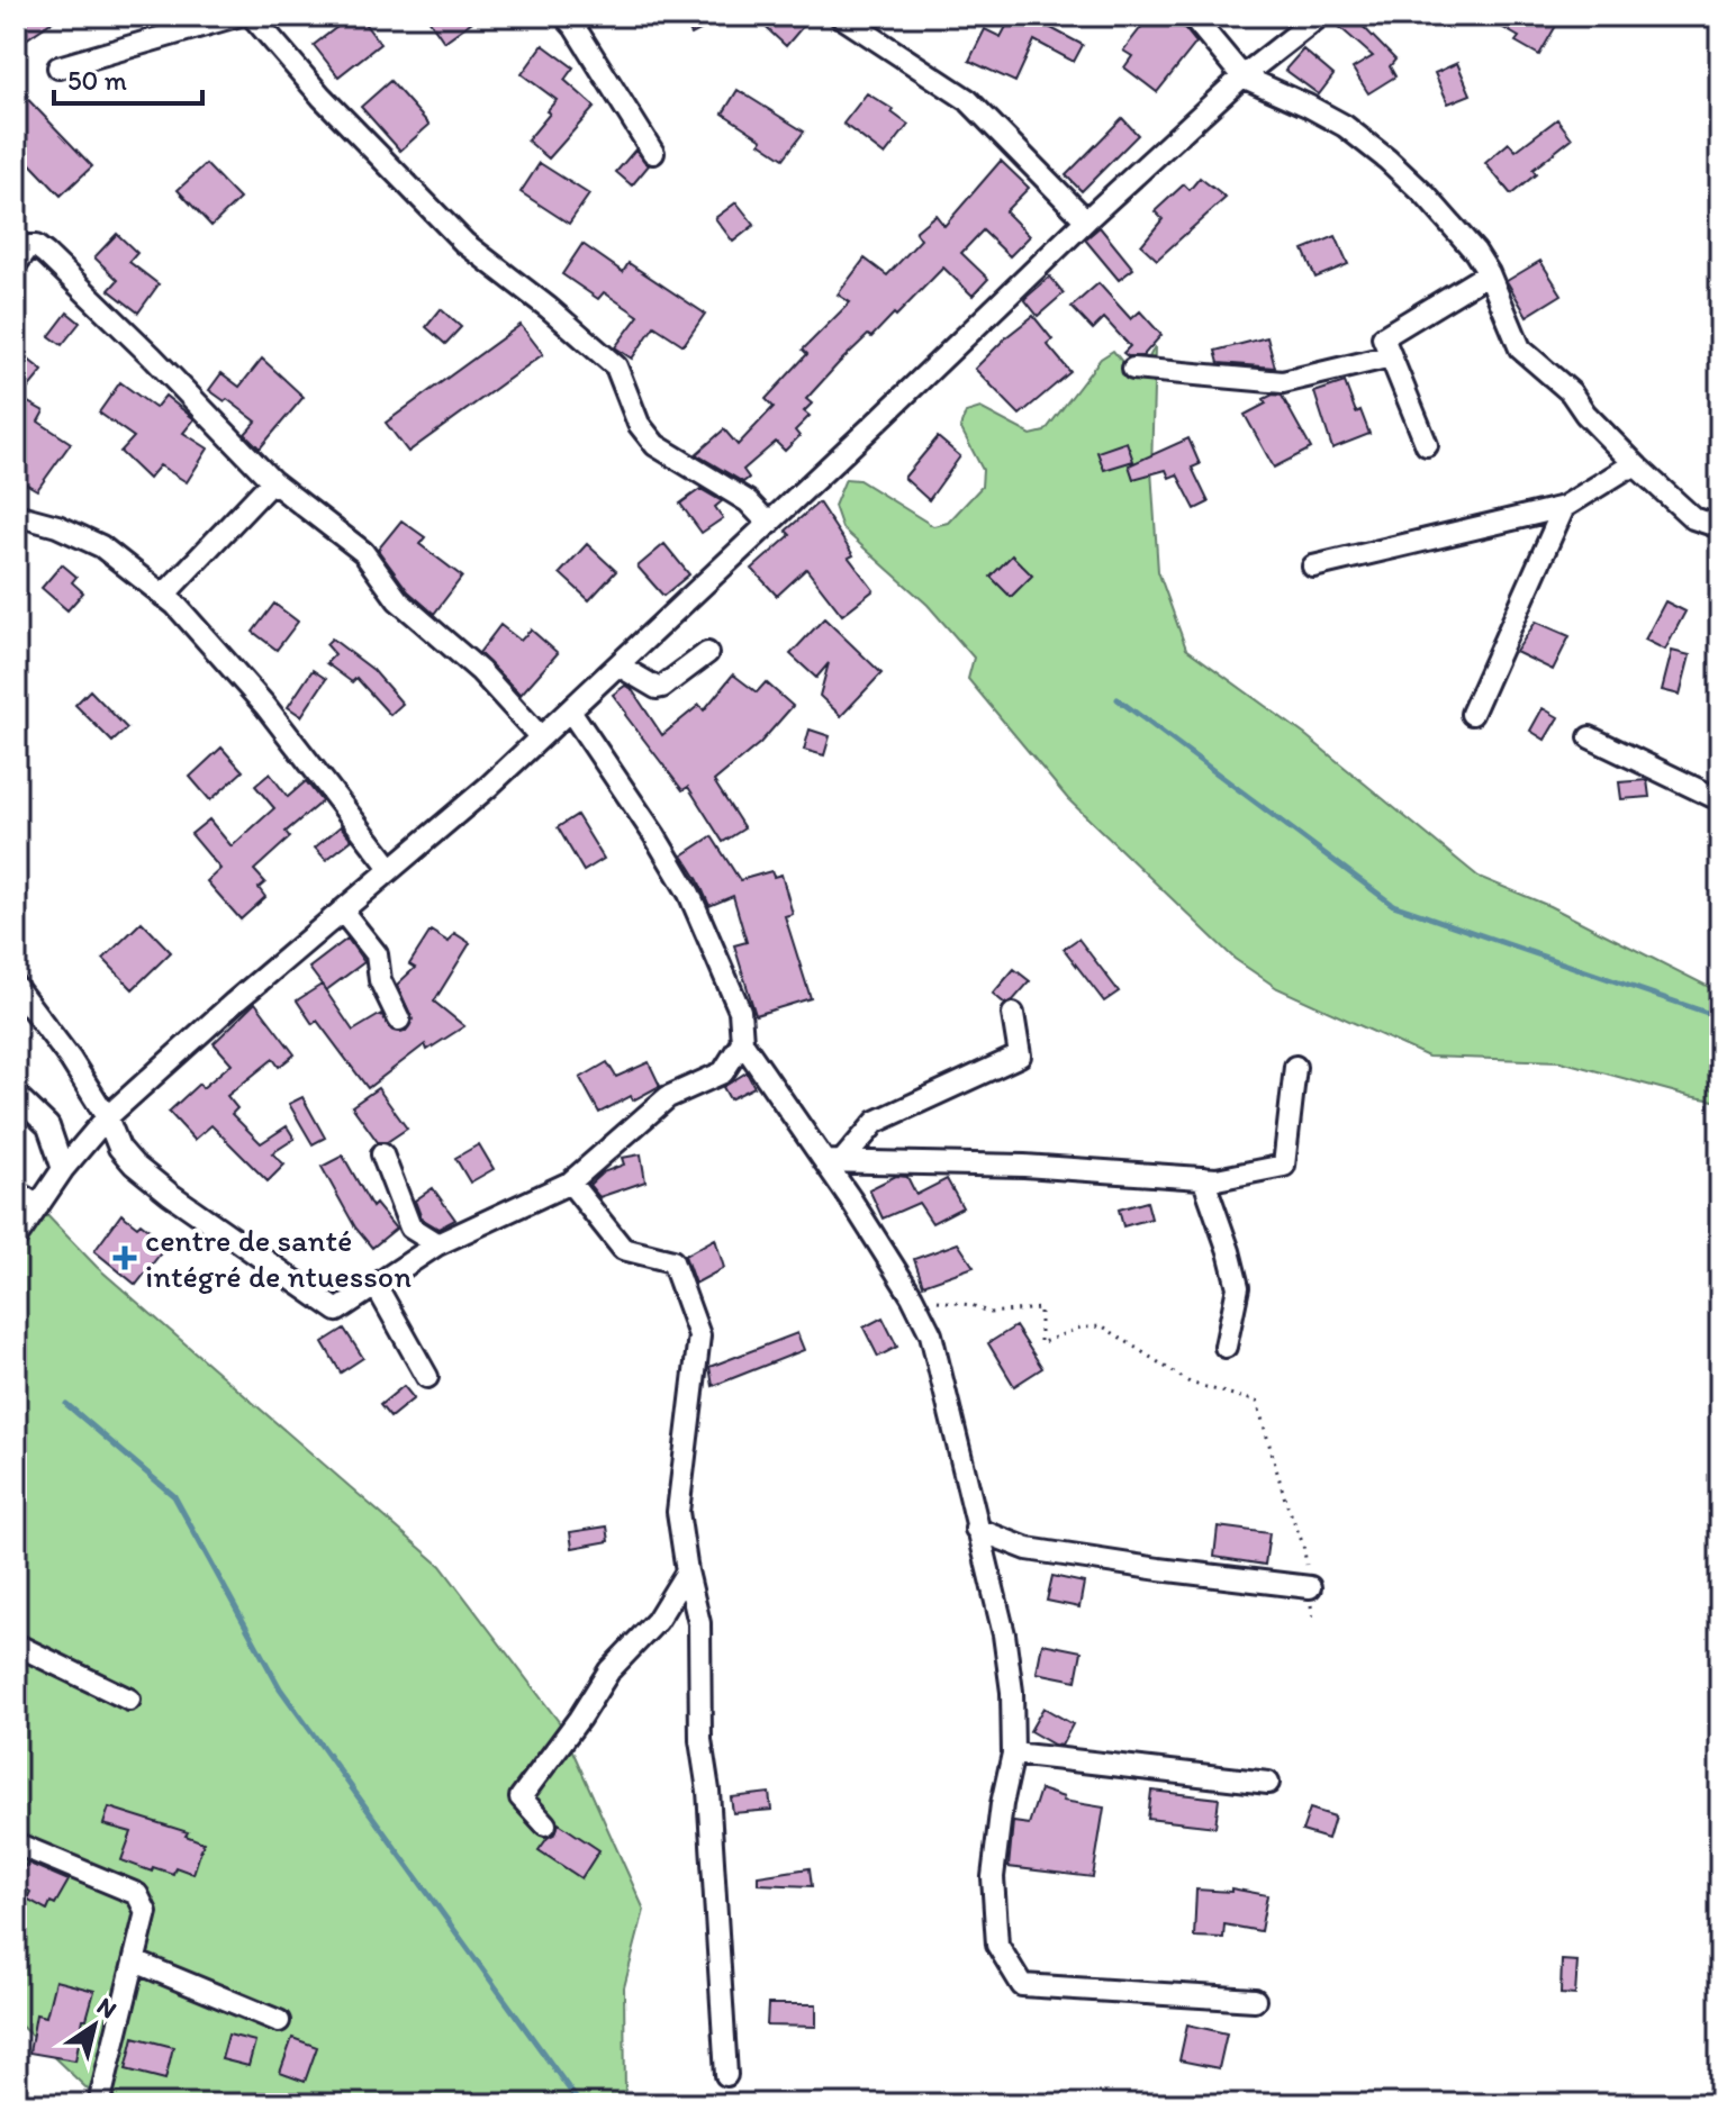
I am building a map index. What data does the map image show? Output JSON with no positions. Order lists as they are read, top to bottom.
{
  "places": {
    "health": ["centre de santé intégré de ntuesson"]
  },
  "scale_bar": "50 m",
  "north": "top right"
}
